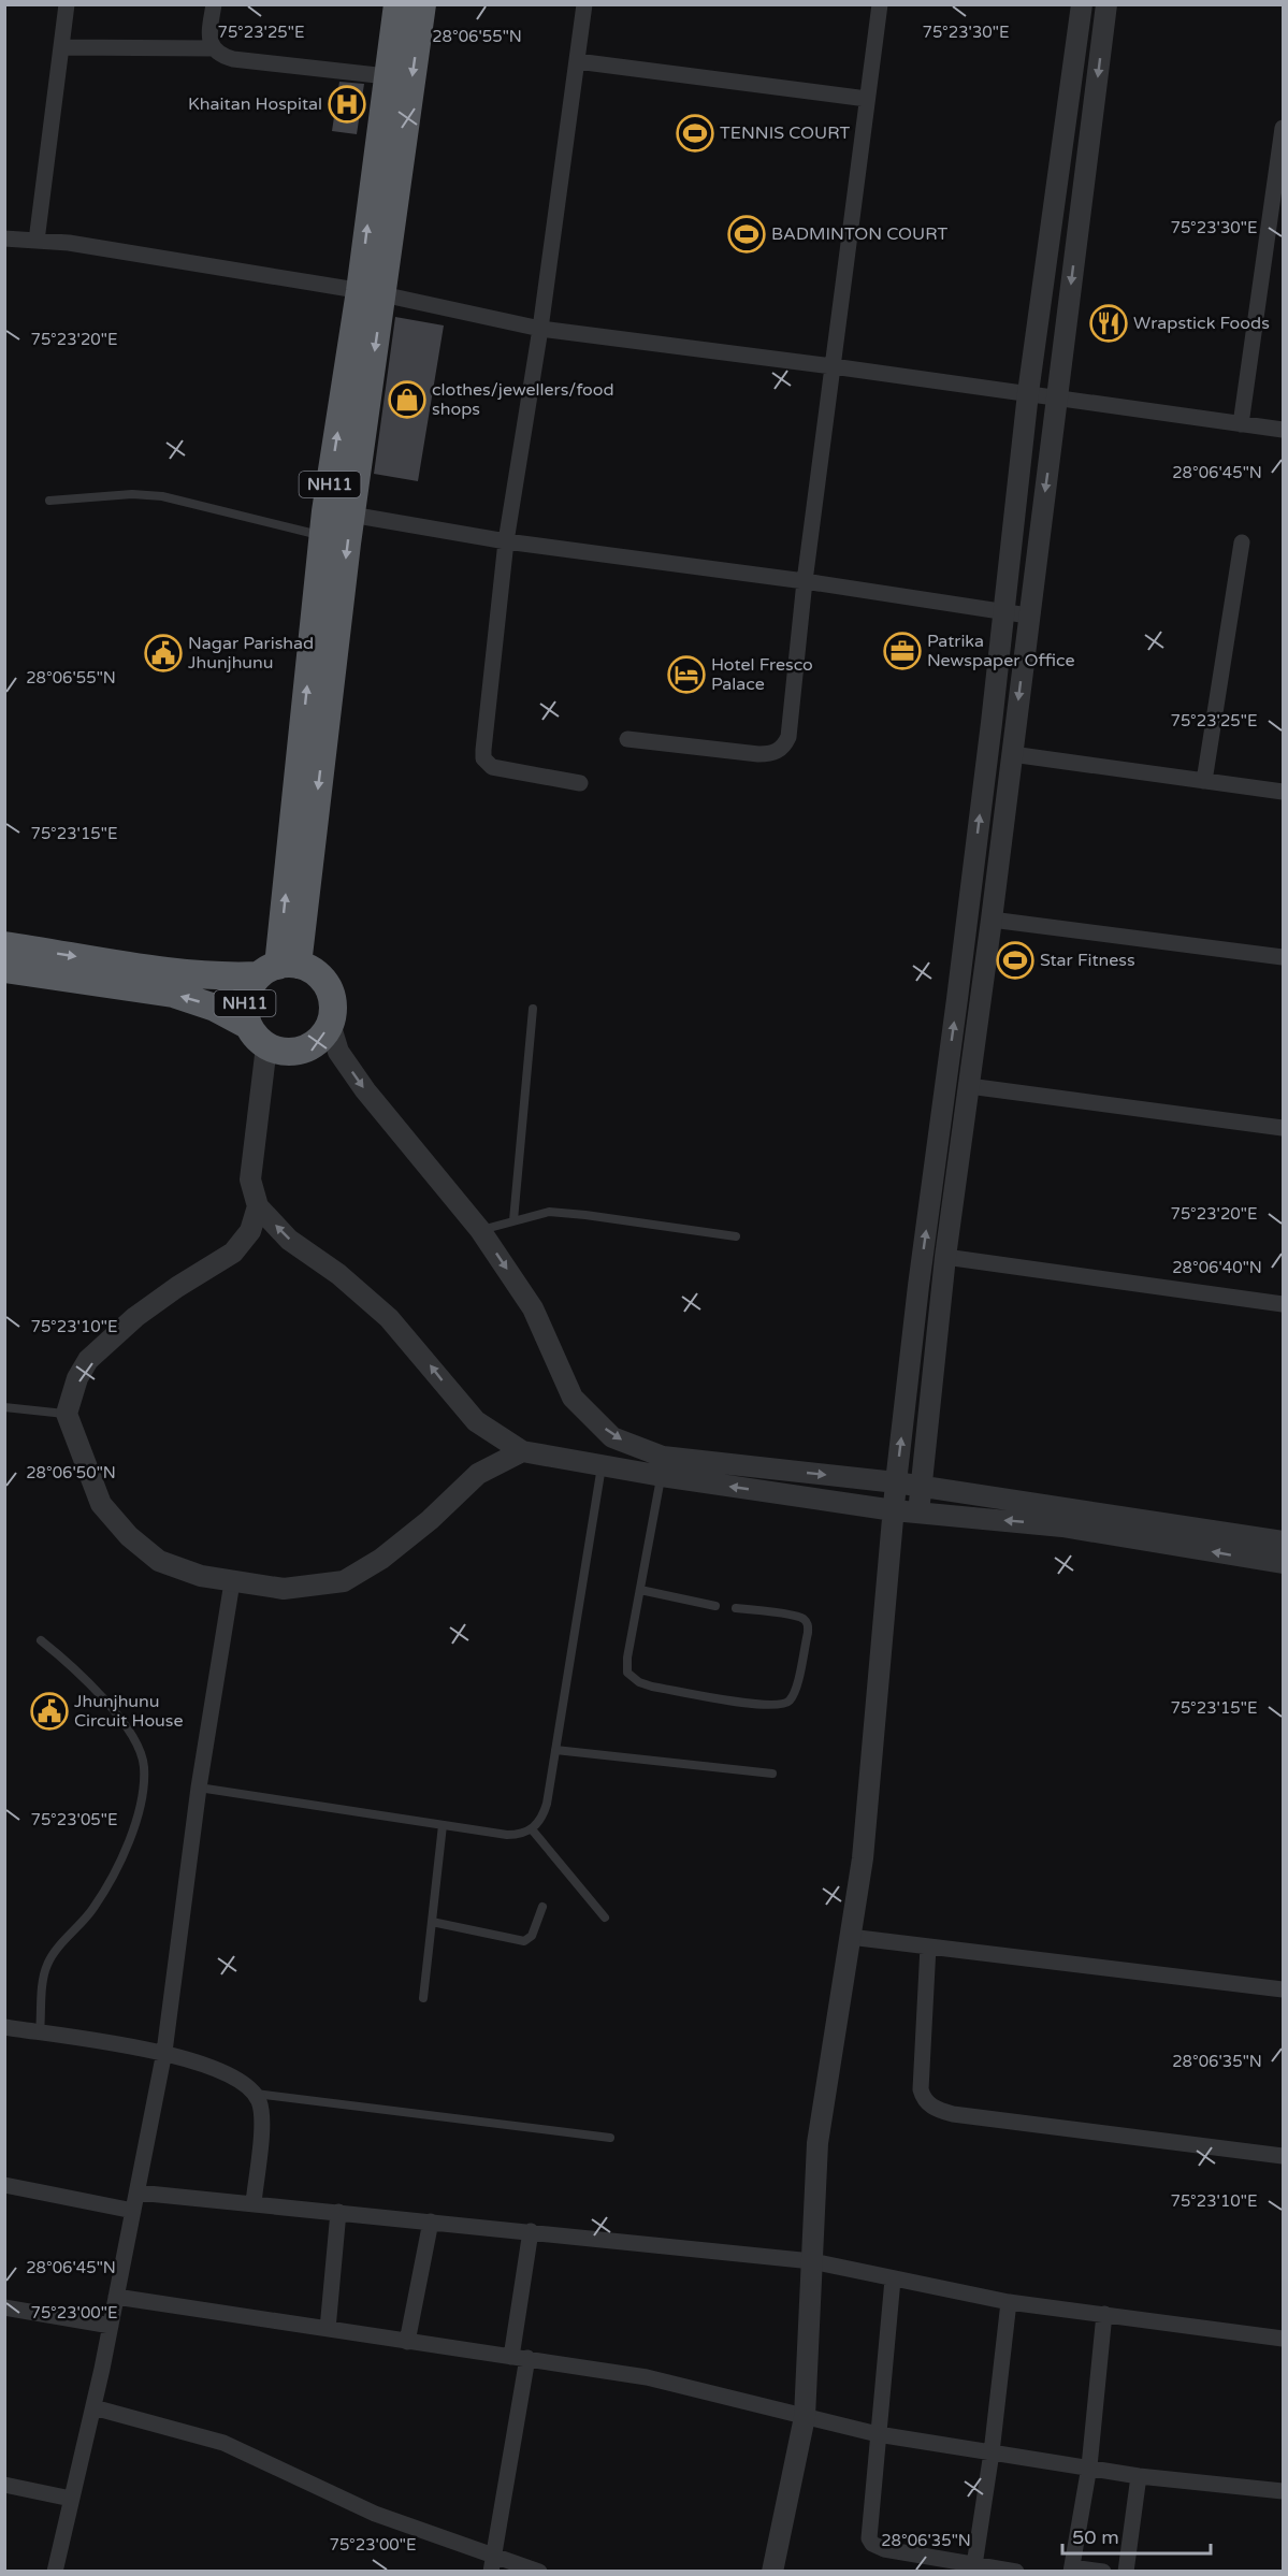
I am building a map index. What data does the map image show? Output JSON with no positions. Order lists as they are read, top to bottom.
{
  "streets": {
    "highway": ["NH11"]
  },
  "places": {
    "hospital": ["Khaitan Hospital"],
    "sports": ["TENNIS COURT", "BADMINTON COURT", "Star Fitness"],
    "restaurant": ["Wrapstick Foods"],
    "shop": ["clothes/jewellers/food shops"],
    "office": ["Patrika Newspaper Office"],
    "public building": ["Nagar Parishad Jhunjhunu", "Jhunjhunu Circuit House"],
    "hotel": ["Hotel Fresco Palace"]
  },
  "scale_bar": "50 m",
  "coordinates": [
    "75°23'25\"E",
    "75°23'30\"E",
    "28°06'55\"N",
    "75°23'20\"E",
    "28°06'45\"N",
    "75°23'15\"E",
    "28°06'40\"N",
    "75°23'10\"E",
    "28°06'50\"N",
    "75°23'05\"E",
    "28°06'35\"N",
    "75°23'00\"E"
  ]
}
